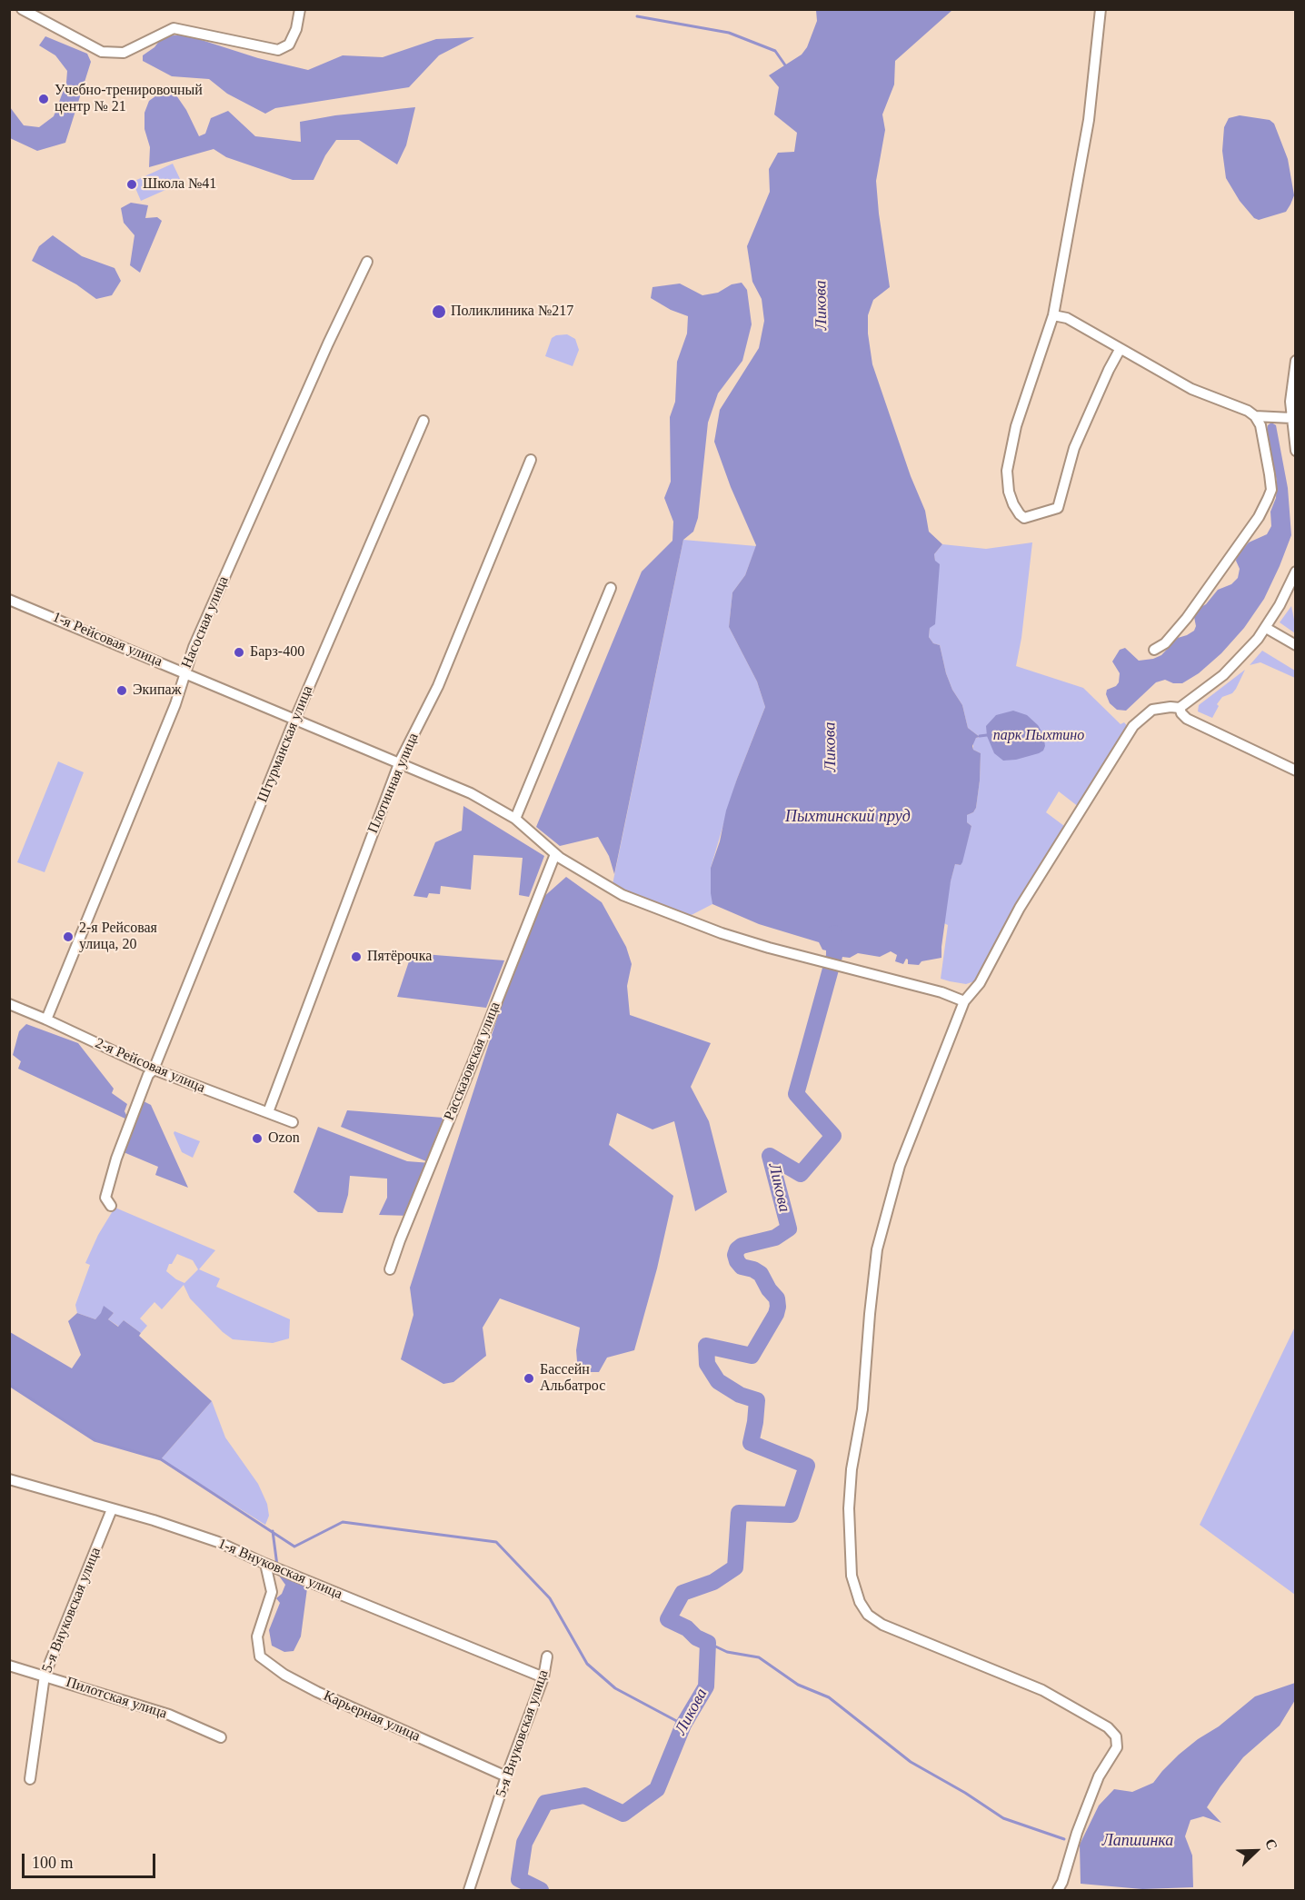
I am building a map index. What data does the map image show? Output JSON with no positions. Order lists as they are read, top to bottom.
{
  "streets": {
    "street": [
      "Насосная улица",
      "1-я Рейсовая улица",
      "Штурманская улица",
      "Плотинная улица",
      "Рассказовская улица",
      "2-я Рейсовая улица",
      "1-я Внуковская улица",
      "5-я Внуковская улица",
      "Пилотская улица",
      "Карьерная улица"
    ]
  },
  "crossings": [
    ["Насосная улица", "1-я Рейсовая улица"],
    ["Насосная улица", "2-я Рейсовая улица"],
    ["1-я Рейсовая улица", "Штурманская улица"],
    ["1-я Рейсовая улица", "Плотинная улица"],
    ["1-я Рейсовая улица", "Рассказовская улица"],
    ["Штурманская улица", "2-я Рейсовая улица"],
    ["Плотинная улица", "2-я Рейсовая улица"],
    ["1-я Внуковская улица", "5-я Внуковская улица"],
    ["1-я Внуковская улица", "Карьерная улица"],
    ["5-я Внуковская улица", "Пилотская улица"],
    ["5-я Внуковская улица", "Карьерная улица"]
  ],
  "water": ["Ликова", "Пыхтинский пруд", "Лапшинка"],
  "parks": ["парк Пыхтино"],
  "places": [
    "Учебно-тренировочный центр № 21",
    "Школа №41",
    "Поликлиника №217",
    "Барз-400",
    "Экипаж",
    "2-я Рейсовая улица, 20",
    "Пятёрочка",
    "Ozon",
    "Бассейн Альбатрос"
  ],
  "scale_bar": "100 m",
  "north": "top right"
}
